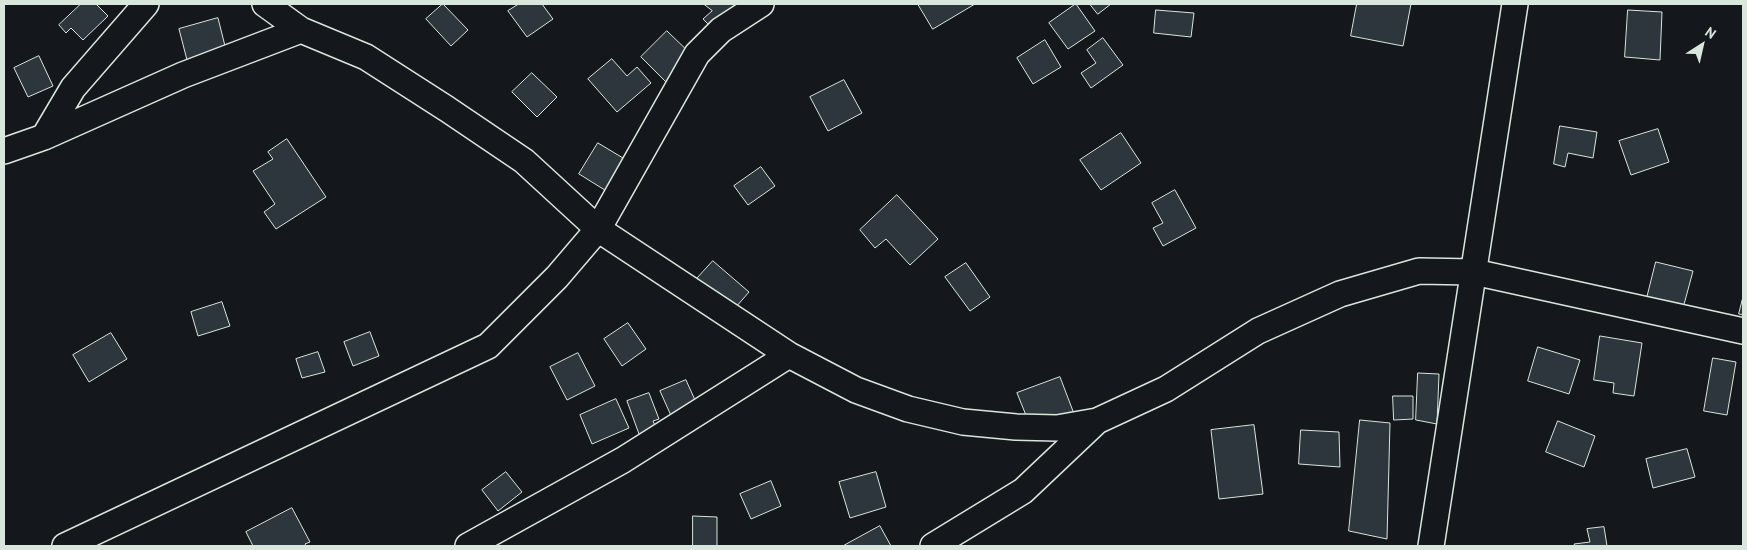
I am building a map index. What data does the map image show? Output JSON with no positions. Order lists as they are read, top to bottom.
{
  "north": "top right"
}
